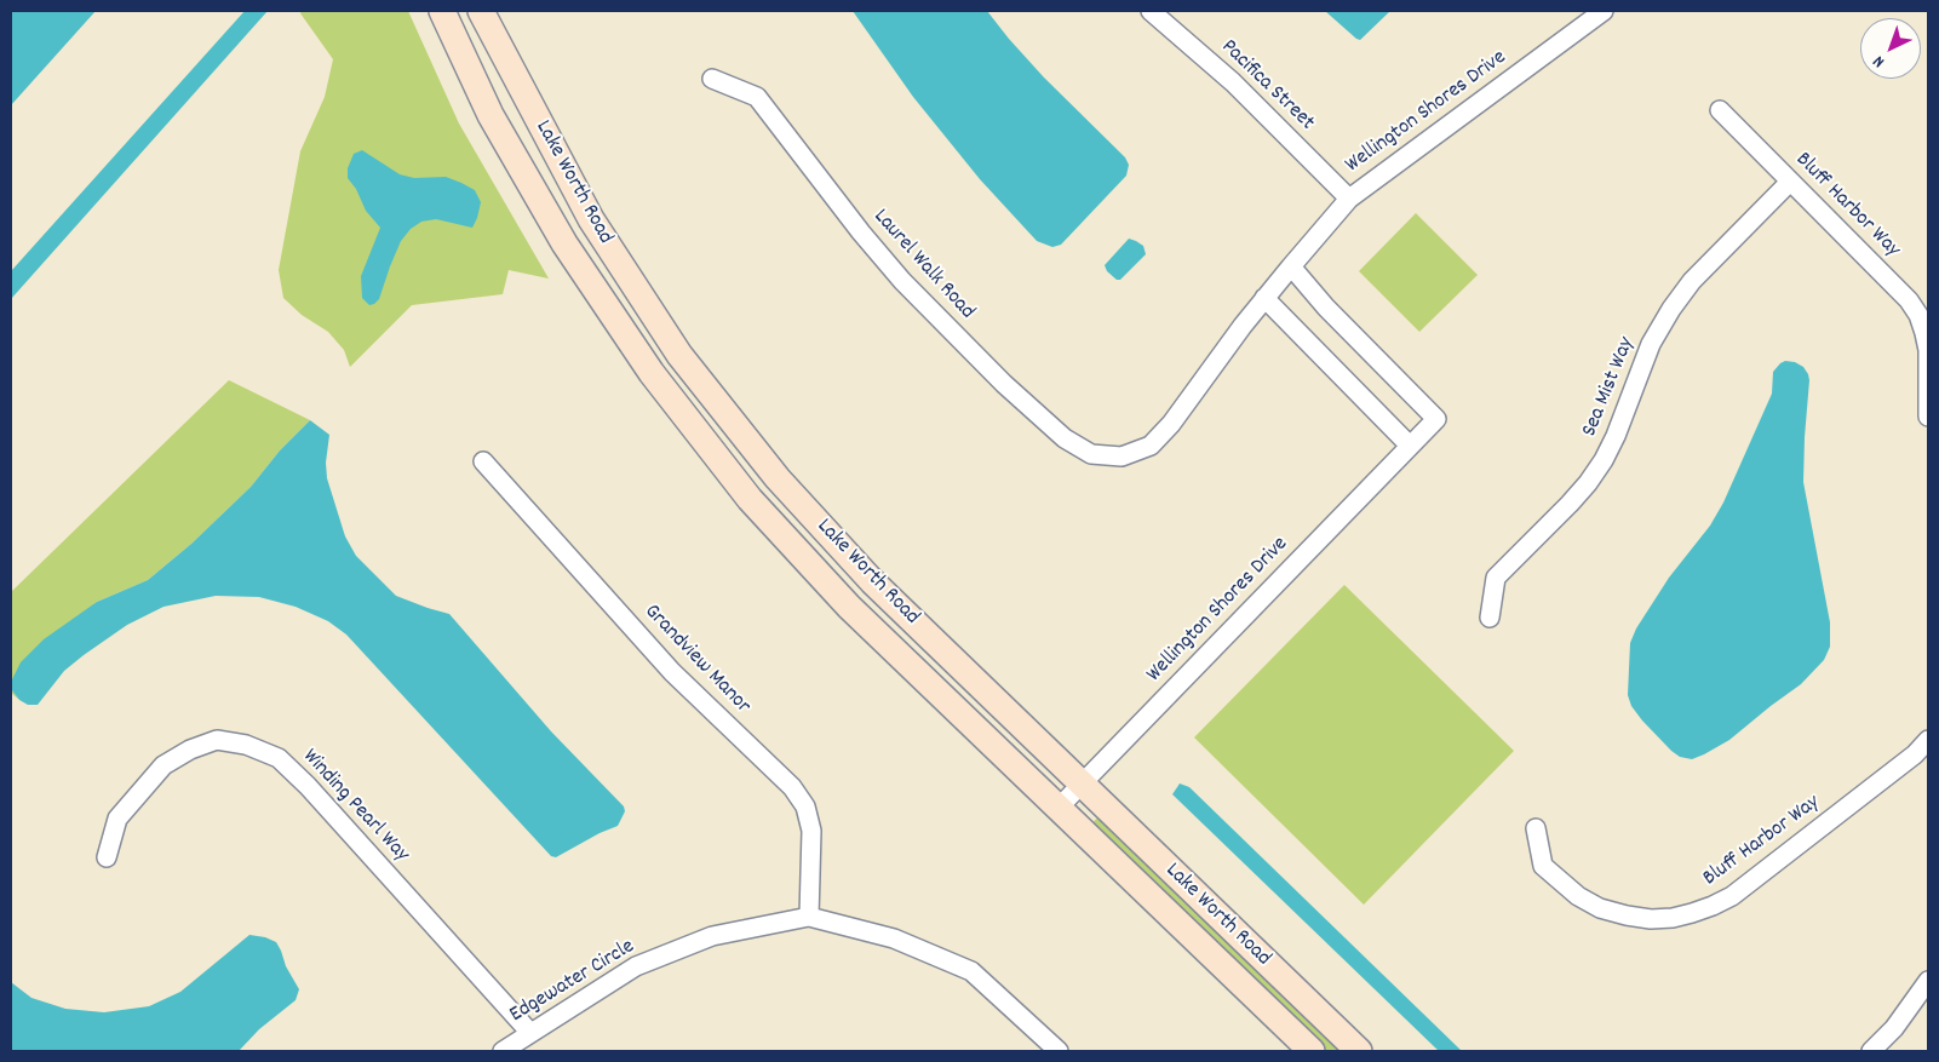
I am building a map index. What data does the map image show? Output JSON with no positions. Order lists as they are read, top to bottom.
{
  "streets": {
    "street": [
      "Pacifica Street",
      "Wellington Shores Drive",
      "Lake Worth Road",
      "Bluff Harbor Way",
      "Laurel Walk Road",
      "Sea Mist Way",
      "Grandview Manor",
      "Winding Pearl Way",
      "Edgewater Circle"
    ]
  },
  "crossings": [
    ["Pacifica Street", "Wellington Shores Drive"],
    ["Wellington Shores Drive", "Lake Worth Road"],
    ["Wellington Shores Drive", "Laurel Walk Road"],
    ["Bluff Harbor Way", "Sea Mist Way"],
    ["Grandview Manor", "Edgewater Circle"],
    ["Winding Pearl Way", "Edgewater Circle"]
  ],
  "north": "bottom left"
}
